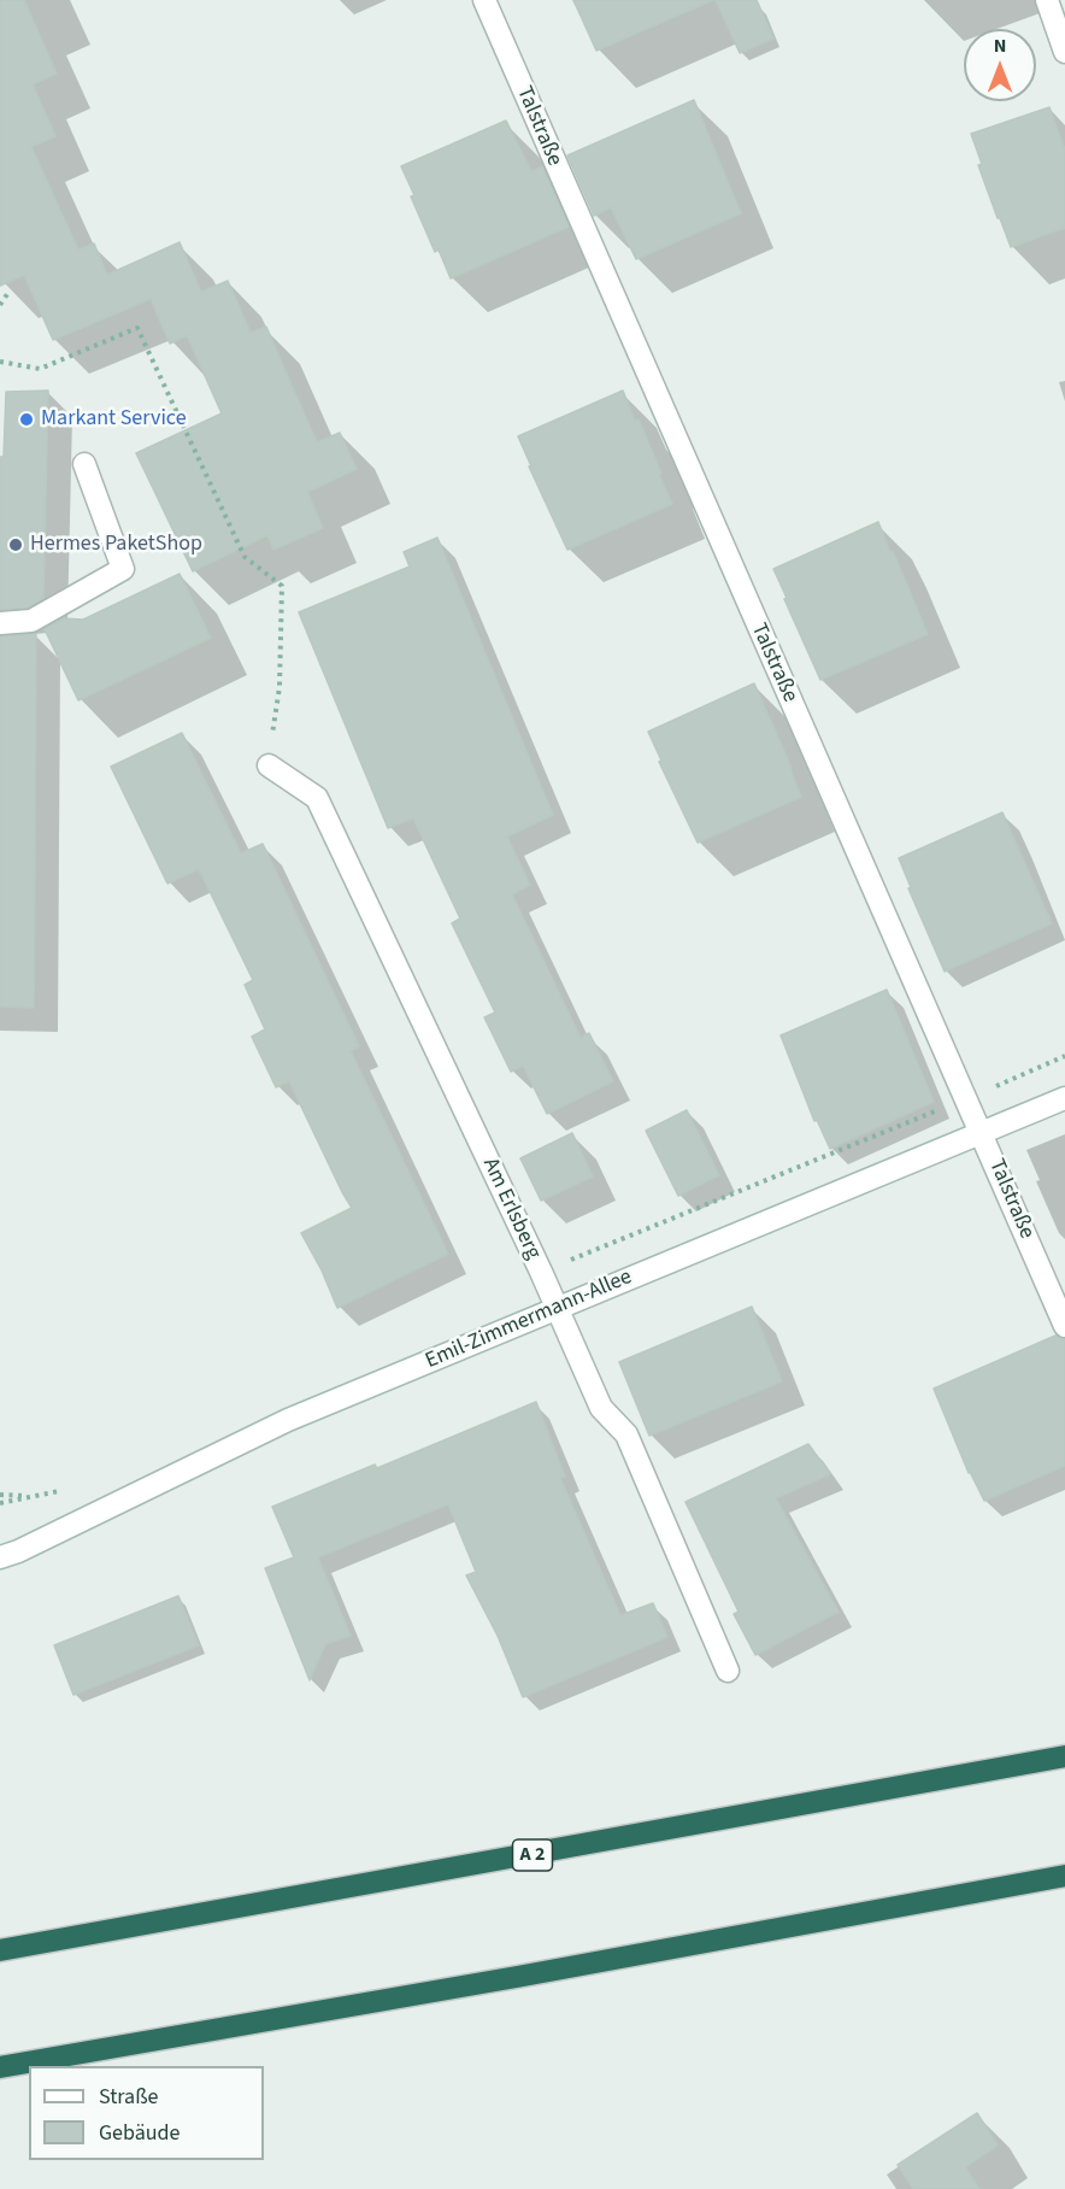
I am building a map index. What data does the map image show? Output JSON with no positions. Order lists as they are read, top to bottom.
{
  "streets": {
    "highway": ["A 2"],
    "street": ["Talstraße", "Am Erlsberg", "Emil-Zimmermann-Allee"]
  },
  "crossings": [
    ["Talstraße", "Emil-Zimmermann-Allee"],
    ["Am Erlsberg", "Emil-Zimmermann-Allee"]
  ],
  "places": ["Markant Service", "Hermes PaketShop"],
  "legend": ["Straße", "Gebäude"],
  "north": "top"
}
